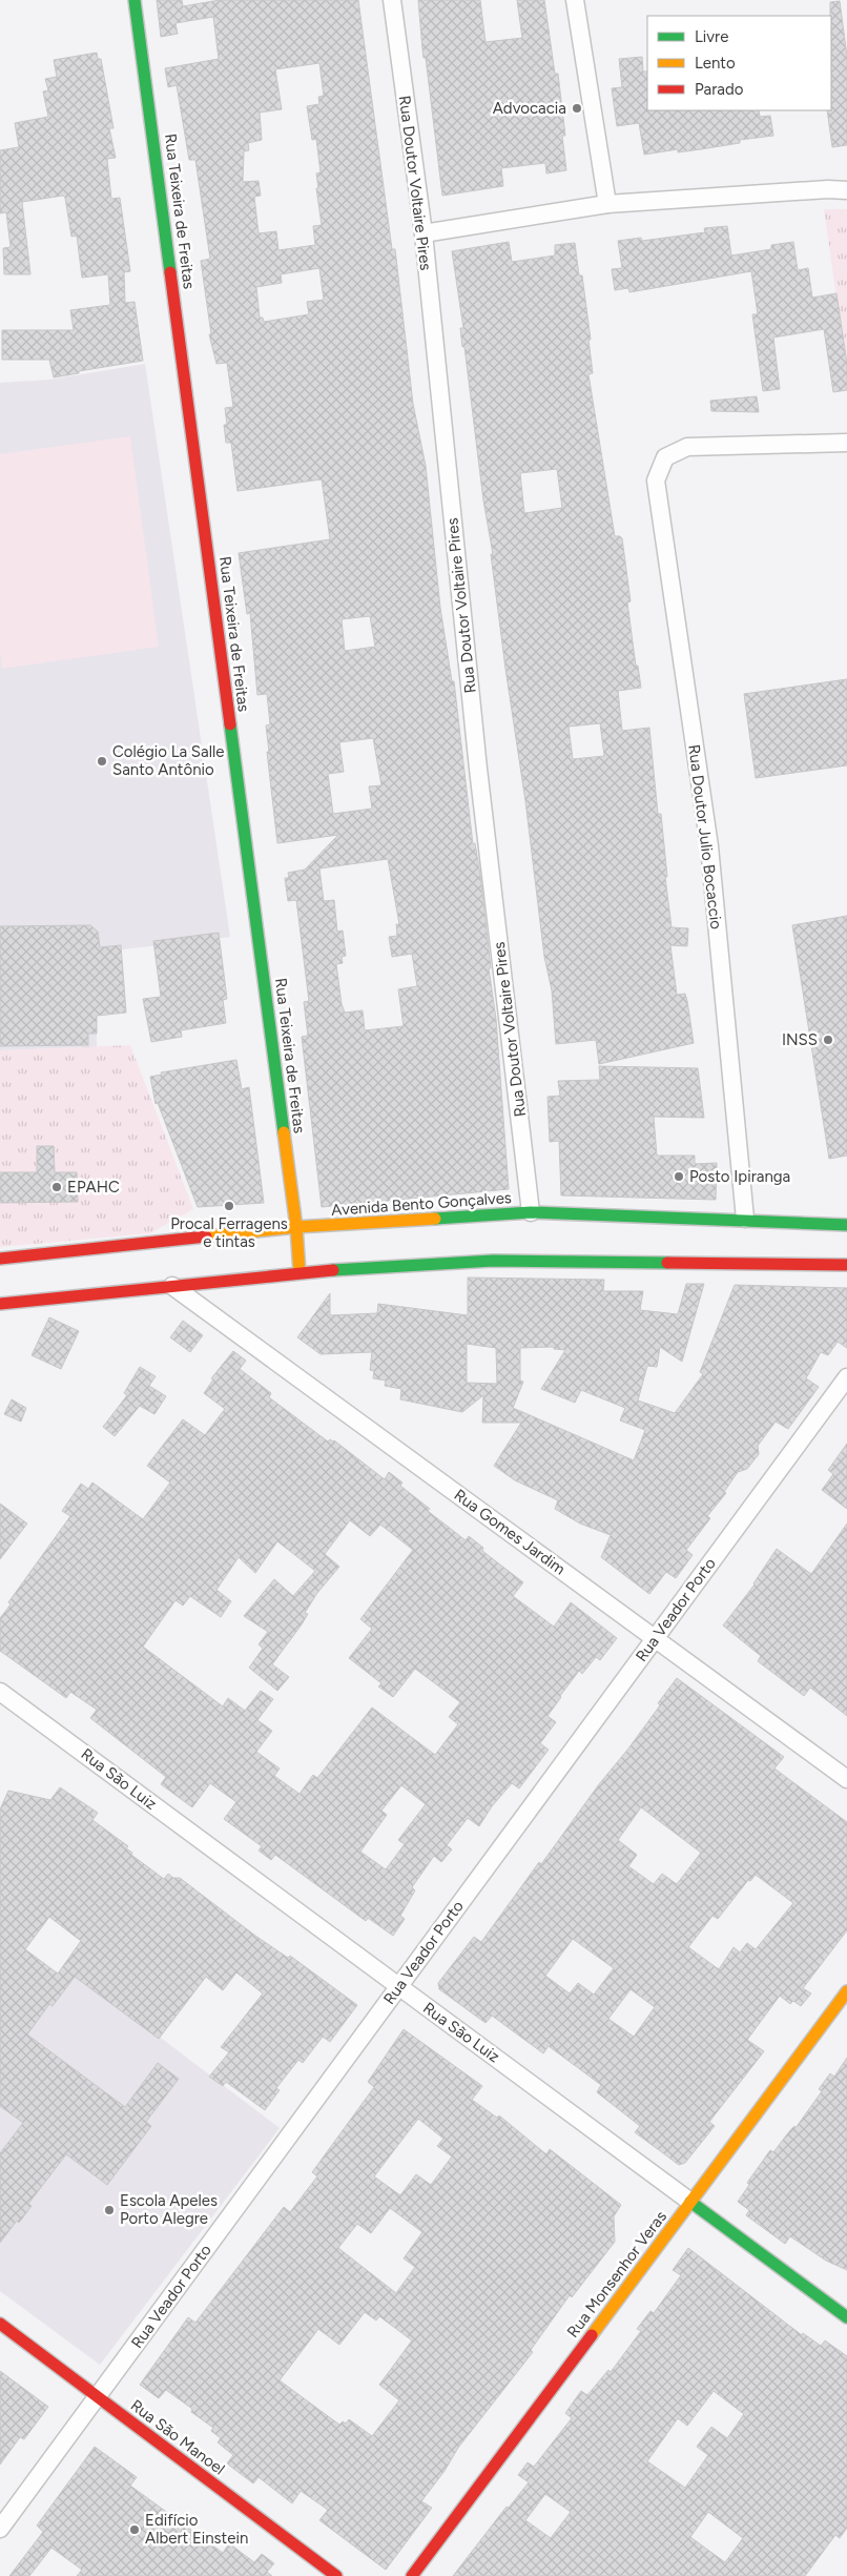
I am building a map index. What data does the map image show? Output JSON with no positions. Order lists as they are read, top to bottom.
{
  "streets": {
    "street": [
      "Rua Doutor Voltaire Pires",
      "Rua Teixeira de Freitas",
      "Rua Doutor Julio Bocaccio",
      "Avenida Bento Gonçalves",
      "Rua Gomes Jardim",
      "Rua Veador Porto",
      "Rua São Luiz",
      "Rua Monsenhor Veras",
      "Rua São Manoel"
    ]
  },
  "crossings": [
    ["Rua Doutor Voltaire Pires", "Avenida Bento Gonçalves"],
    ["Rua Teixeira de Freitas", "Avenida Bento Gonçalves"],
    ["Rua Doutor Julio Bocaccio", "Avenida Bento Gonçalves"],
    ["Rua Gomes Jardim", "Rua Veador Porto"],
    ["Rua Veador Porto", "Rua São Luiz"],
    ["Rua Veador Porto", "Rua São Manoel"],
    ["Rua São Luiz", "Rua Monsenhor Veras"]
  ],
  "places": [
    "Advocacia",
    "Colégio La Salle Santo Antônio",
    "INSS",
    "Posto Ipiranga",
    "EPAHC",
    "Procal Ferragens e tintas",
    "Escola Apeles Porto Alegre",
    "Edifício Albert Einstein"
  ],
  "legend": ["Livre", "Lento", "Parado"]
}
